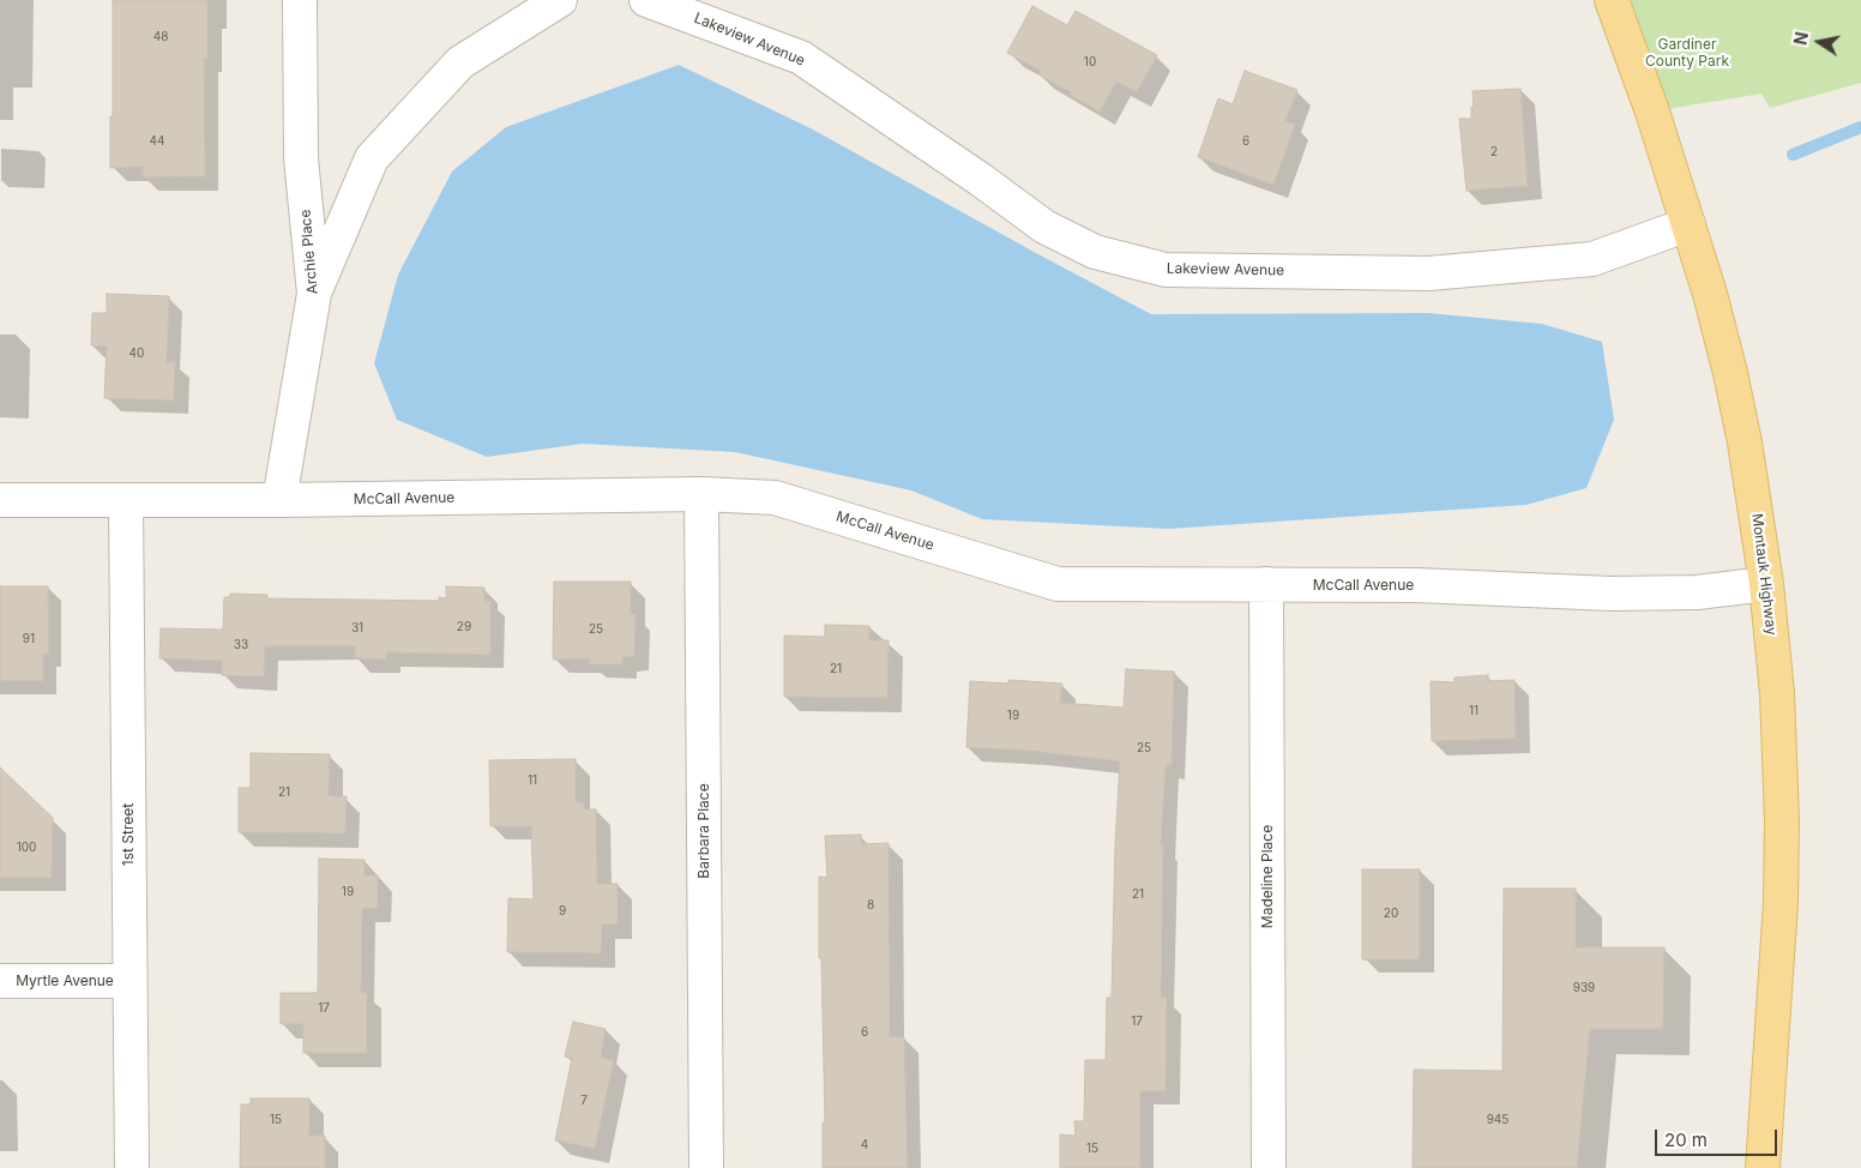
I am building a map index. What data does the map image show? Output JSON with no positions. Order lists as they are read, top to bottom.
{
  "streets": {
    "main road": ["Montauk Highway"],
    "street": [
      "Lakeview Avenue",
      "Archie Place",
      "McCall Avenue",
      "Barbara Place",
      "1st Street",
      "Madeline Place",
      "Myrtle Avenue"
    ]
  },
  "crossings": [
    ["Lakeview Avenue", "Montauk Highway"],
    ["Archie Place", "McCall Avenue"],
    ["McCall Avenue", "Montauk Highway"],
    ["McCall Avenue", "Barbara Place"],
    ["McCall Avenue", "1st Street"],
    ["McCall Avenue", "Madeline Place"],
    ["1st Street", "Myrtle Avenue"]
  ],
  "parks": ["Gardiner County Park"],
  "house_numbers": [
    "48",
    "10",
    "44",
    "6",
    "2",
    "40",
    "29",
    "31",
    "25",
    "91",
    "33",
    "21",
    "11",
    "19",
    "25",
    "11",
    "21",
    "100",
    "19",
    "21",
    "8",
    "9",
    "20",
    "939",
    "17",
    "17",
    "6",
    "7",
    "15",
    "945",
    "4",
    "15"
  ],
  "scale_bar": "20 m",
  "north": "left"
}
